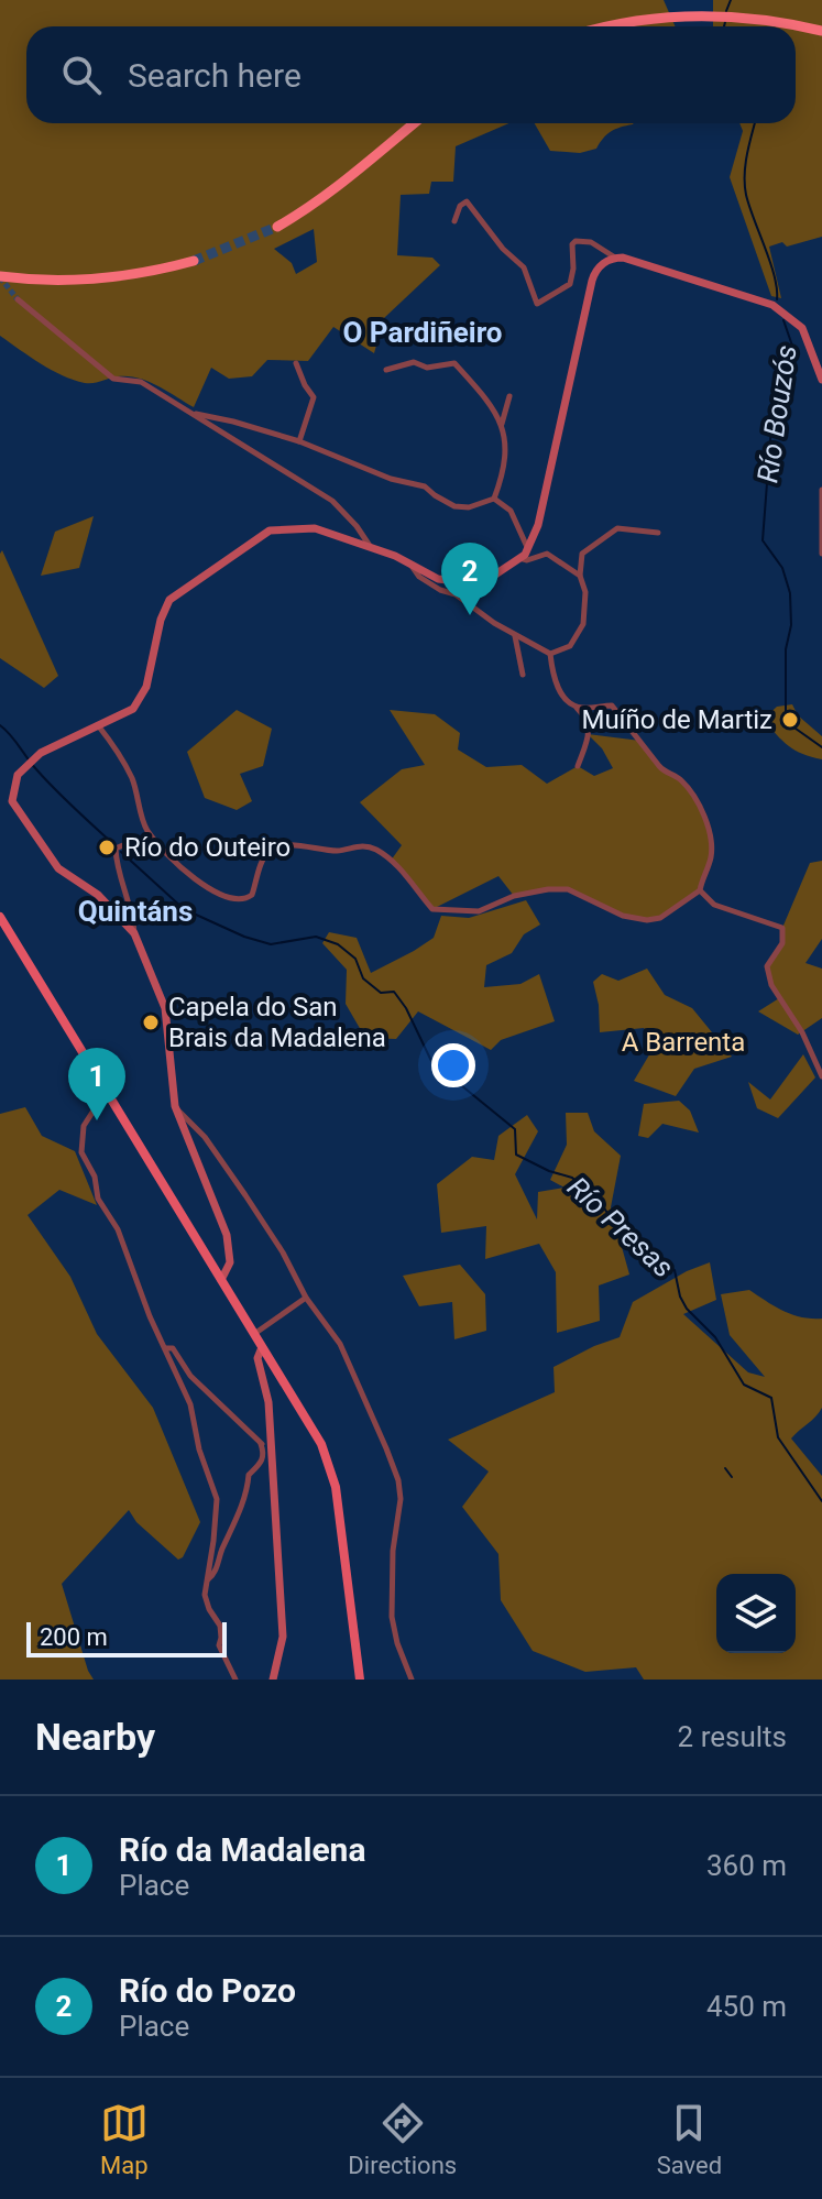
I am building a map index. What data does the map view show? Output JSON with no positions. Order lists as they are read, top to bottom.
{
  "districts": ["O Pardiñeiro", "Quintáns"],
  "water": ["Río Bouzós", "Río Presas"],
  "parks": ["A Barrenta"],
  "places": ["Muíño de Martiz", "Río do Outeiro", "Capela do San Brais da Madalena"],
  "scale_bar": "200 m",
  "page": {
    "search": "Search here",
    "pins": ["2", "1"],
    "scale": "200 m",
    "heading": ["Nearby", "2 results"],
    "list": [
      {
        "mark": "1",
        "name": "Río da Madalena",
        "note": "Place",
        "value": "360 m"
      },
      {
        "mark": "2",
        "name": "Río do Pozo",
        "note": "Place",
        "value": "450 m"
      }
    ],
    "nav": ["Map", "Directions", "Saved"]
  }
}
